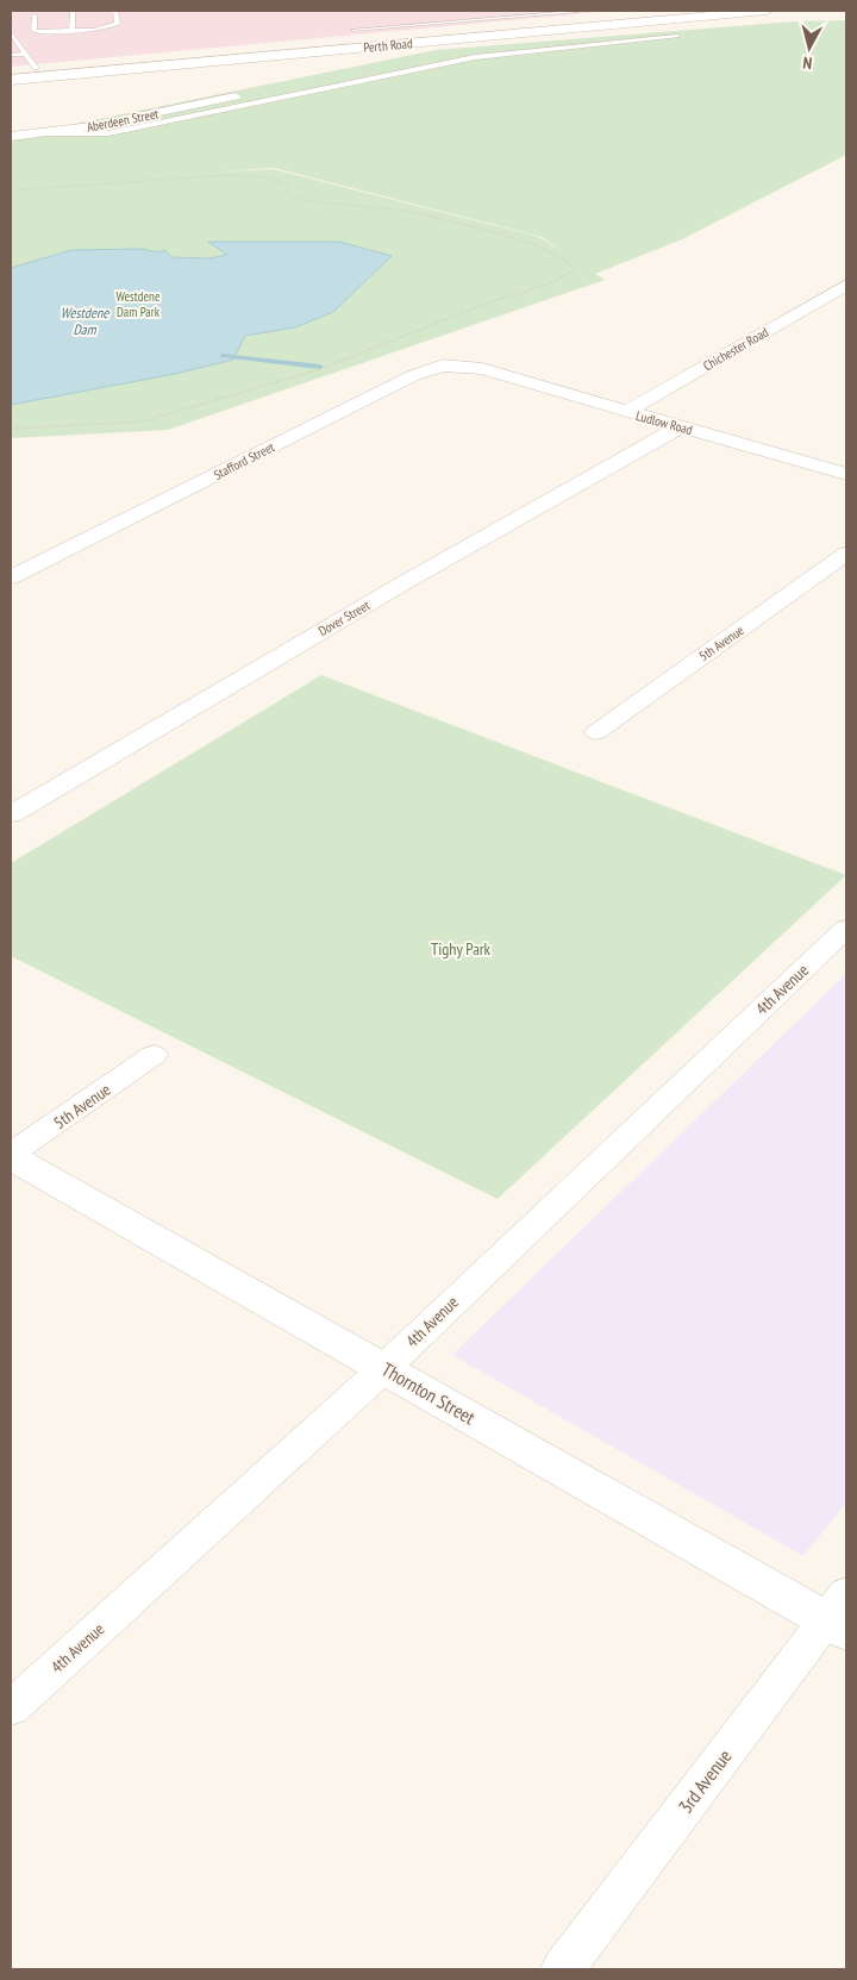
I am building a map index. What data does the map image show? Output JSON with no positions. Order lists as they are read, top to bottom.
{
  "streets": {
    "main road": ["Perth Road", "Thornton Street"],
    "street": [
      "Aberdeen Street",
      "Chichester Road",
      "Ludlow Road",
      "Stafford Street",
      "Dover Street",
      "5th Avenue",
      "4th Avenue",
      "3rd Avenue"
    ]
  },
  "crossings": [
    ["Chichester Road", "Ludlow Road"],
    ["Ludlow Road", "Stafford Street"],
    ["Ludlow Road", "Dover Street"],
    ["5th Avenue", "Thornton Street"],
    ["4th Avenue", "Thornton Street"],
    ["Thornton Street", "3rd Avenue"]
  ],
  "water": ["Westdene Dam"],
  "parks": ["Westdene Dam Park", "Tighy Park"],
  "north": "bottom"
}
